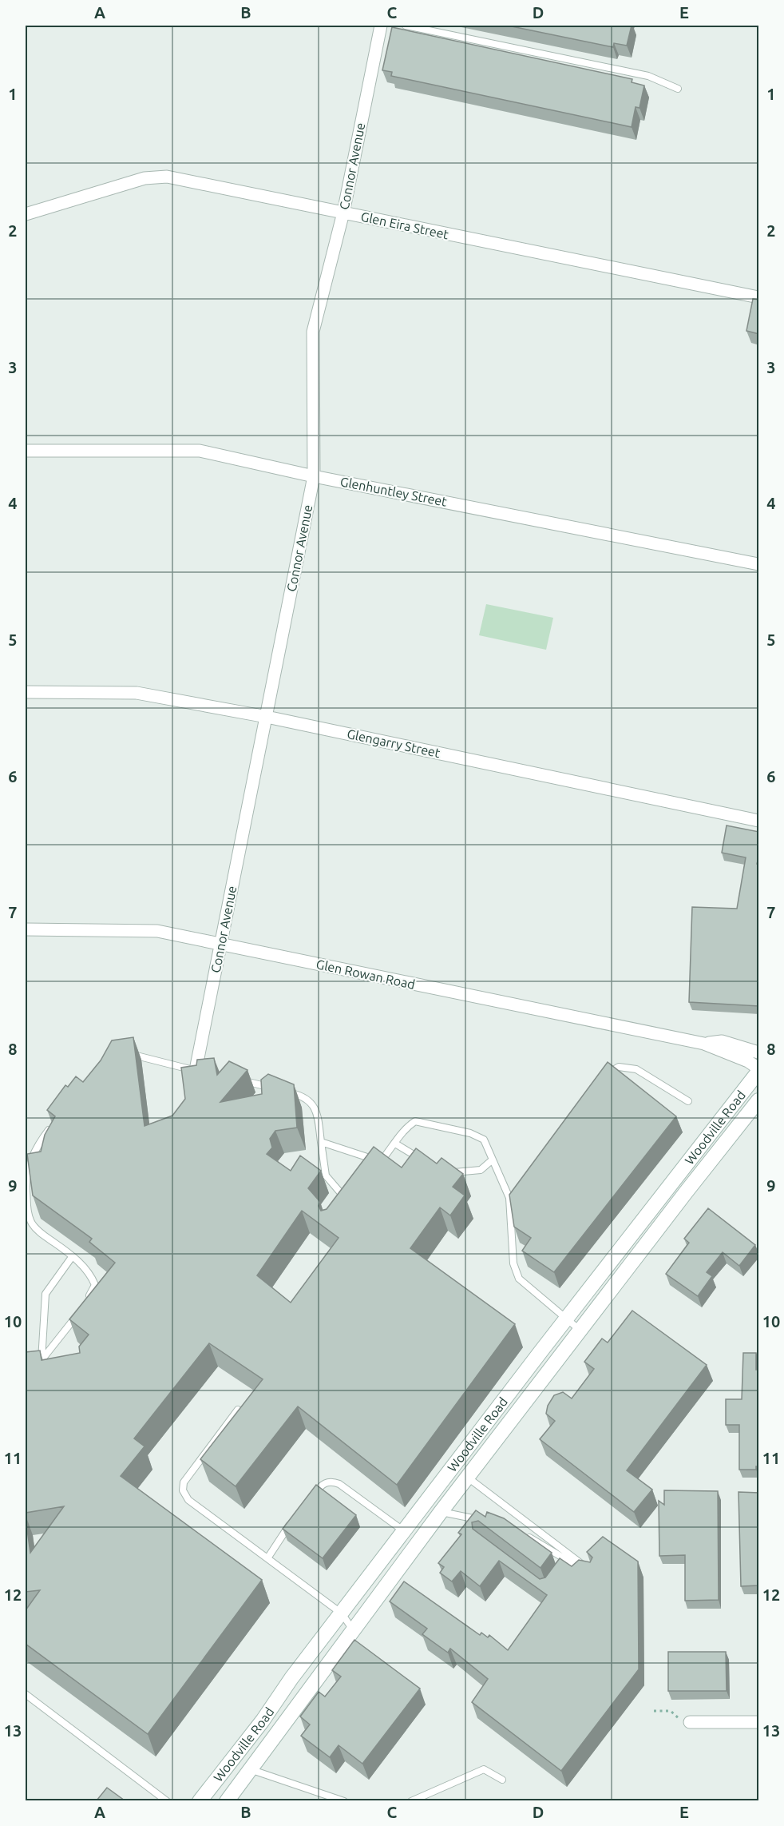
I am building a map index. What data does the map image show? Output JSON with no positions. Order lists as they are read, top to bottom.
{
  "streets": {
    "main road": ["Woodville Road"],
    "street": [
      "Connor Avenue",
      "Glen Eira Street",
      "Glenhuntley Street",
      "Glengarry Street",
      "Glen Rowan Road"
    ]
  },
  "crossings": [
    ["Connor Avenue", "Glen Eira Street"],
    ["Connor Avenue", "Glenhuntley Street"],
    ["Connor Avenue", "Glengarry Street"],
    ["Connor Avenue", "Glen Rowan Road"],
    ["Glen Rowan Road", "Woodville Road"]
  ],
  "grid": {
    "columns": [
      "A",
      "B",
      "C",
      "D",
      "E"
    ],
    "rows": [
      "1",
      "2",
      "3",
      "4",
      "5",
      "6",
      "7",
      "8",
      "9",
      "10",
      "11",
      "12",
      "13"
    ]
  }
}
